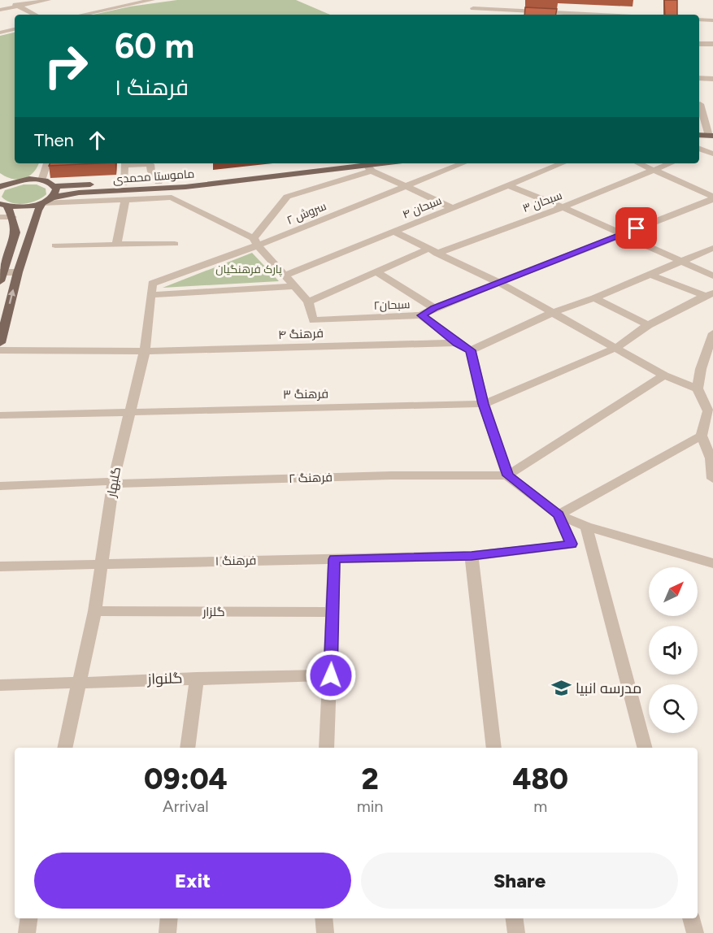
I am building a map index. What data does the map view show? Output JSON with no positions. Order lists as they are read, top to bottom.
{
  "streets": {
    "main road": ["ماموستا محمدی"],
    "street": [
      "سبحان ۳",
      "سبحان ۴",
      "سروش ۲",
      "سبحان۲",
      "فرهنگ ۴",
      "فرهنگ ۳",
      "فرهنگ ۲",
      "گلبهار",
      "فرهنگ ۱",
      "گلزار",
      "گلنواز"
    ]
  },
  "crossings": [
    ["سروش ۲", "گلبهار"],
    ["فرهنگ ۴", "گلبهار"],
    ["فرهنگ ۳", "گلبهار"],
    ["فرهنگ ۲", "گلبهار"],
    ["گلبهار", "فرهنگ ۱"],
    ["گلبهار", "گلزار"],
    ["گلبهار", "گلنواز"]
  ],
  "parks": ["پارک فرهنگیان"],
  "places": {
    "school or university": ["مدرسه انبیا"]
  },
  "north": "top right",
  "page": {
    "turn": ["60 m", "فرهنگ ۱"],
    "then": "Then",
    "eta": [
      "09:04",
      "Arrival",
      "2",
      "min",
      "480",
      "m"
    ],
    "buttons": ["Exit", "Share"]
  }
}
